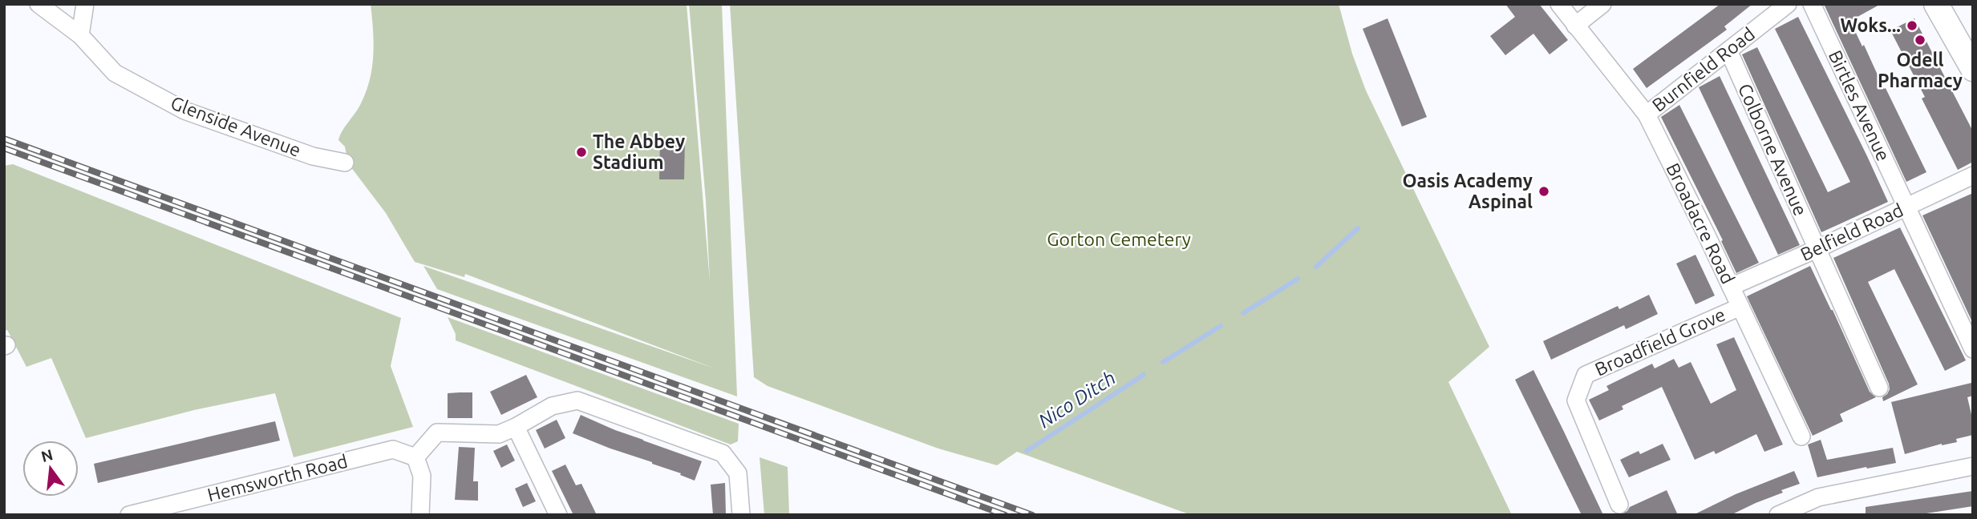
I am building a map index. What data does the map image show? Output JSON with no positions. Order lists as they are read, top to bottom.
{
  "streets": {
    "street": [
      "Burnfield Road",
      "Birtles Avenue",
      "Glenside Avenue",
      "Colborne Avenue",
      "Broadacre Road",
      "Belfield Road",
      "Broadfield Grove",
      "Hemsworth Road"
    ]
  },
  "crossings": [
    ["Burnfield Road", "Colborne Avenue"],
    ["Burnfield Road", "Broadacre Road"],
    ["Birtles Avenue", "Belfield Road"],
    ["Colborne Avenue", "Belfield Road"],
    ["Broadacre Road", "Belfield Road"],
    ["Broadacre Road", "Broadfield Grove"]
  ],
  "water": ["Nico Ditch"],
  "parks": ["Gorton Cemetery"],
  "places": [
    "Woks...",
    "Odell Pharmacy",
    "The Abbey Stadium",
    "Oasis Academy Aspinal"
  ],
  "north": "top"
}
